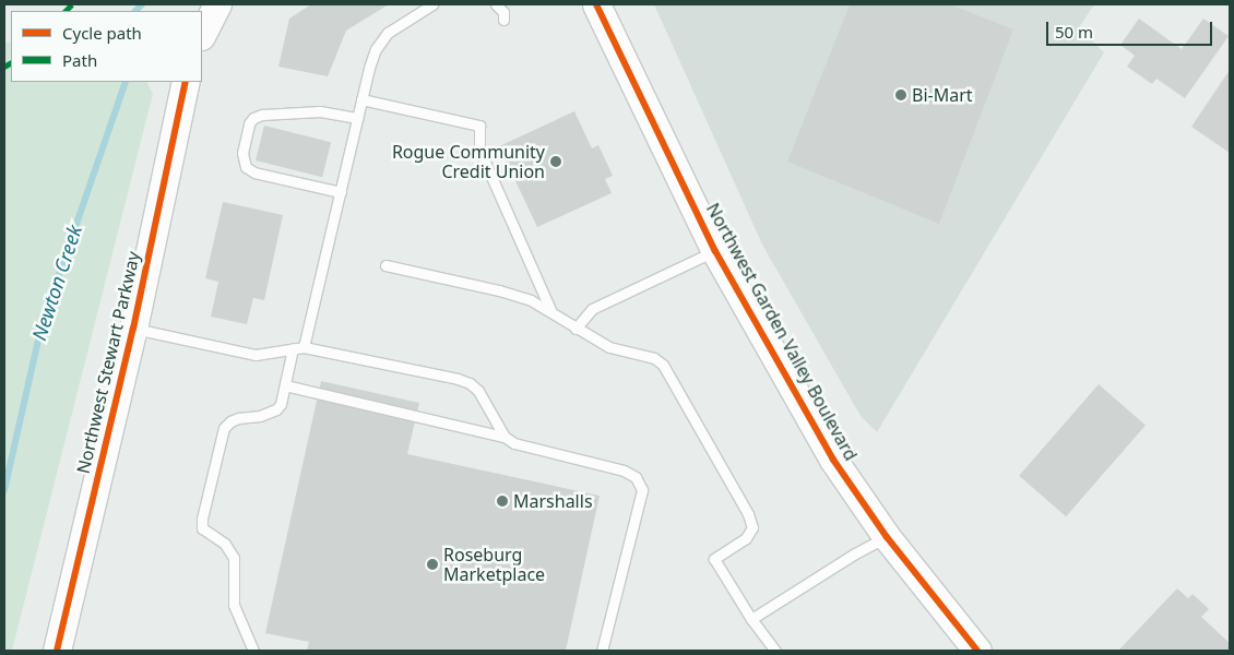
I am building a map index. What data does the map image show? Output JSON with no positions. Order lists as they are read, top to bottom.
{
  "streets": {
    "main road": ["Northwest Garden Valley Boulevard", "Northwest Stewart Parkway"]
  },
  "water": ["Newton Creek"],
  "places": [
    "Bi-Mart",
    "Rogue Community Credit Union",
    "Marshalls",
    "Roseburg Marketplace"
  ],
  "legend": ["Cycle path", "Path"],
  "scale_bar": "50 m"
}
